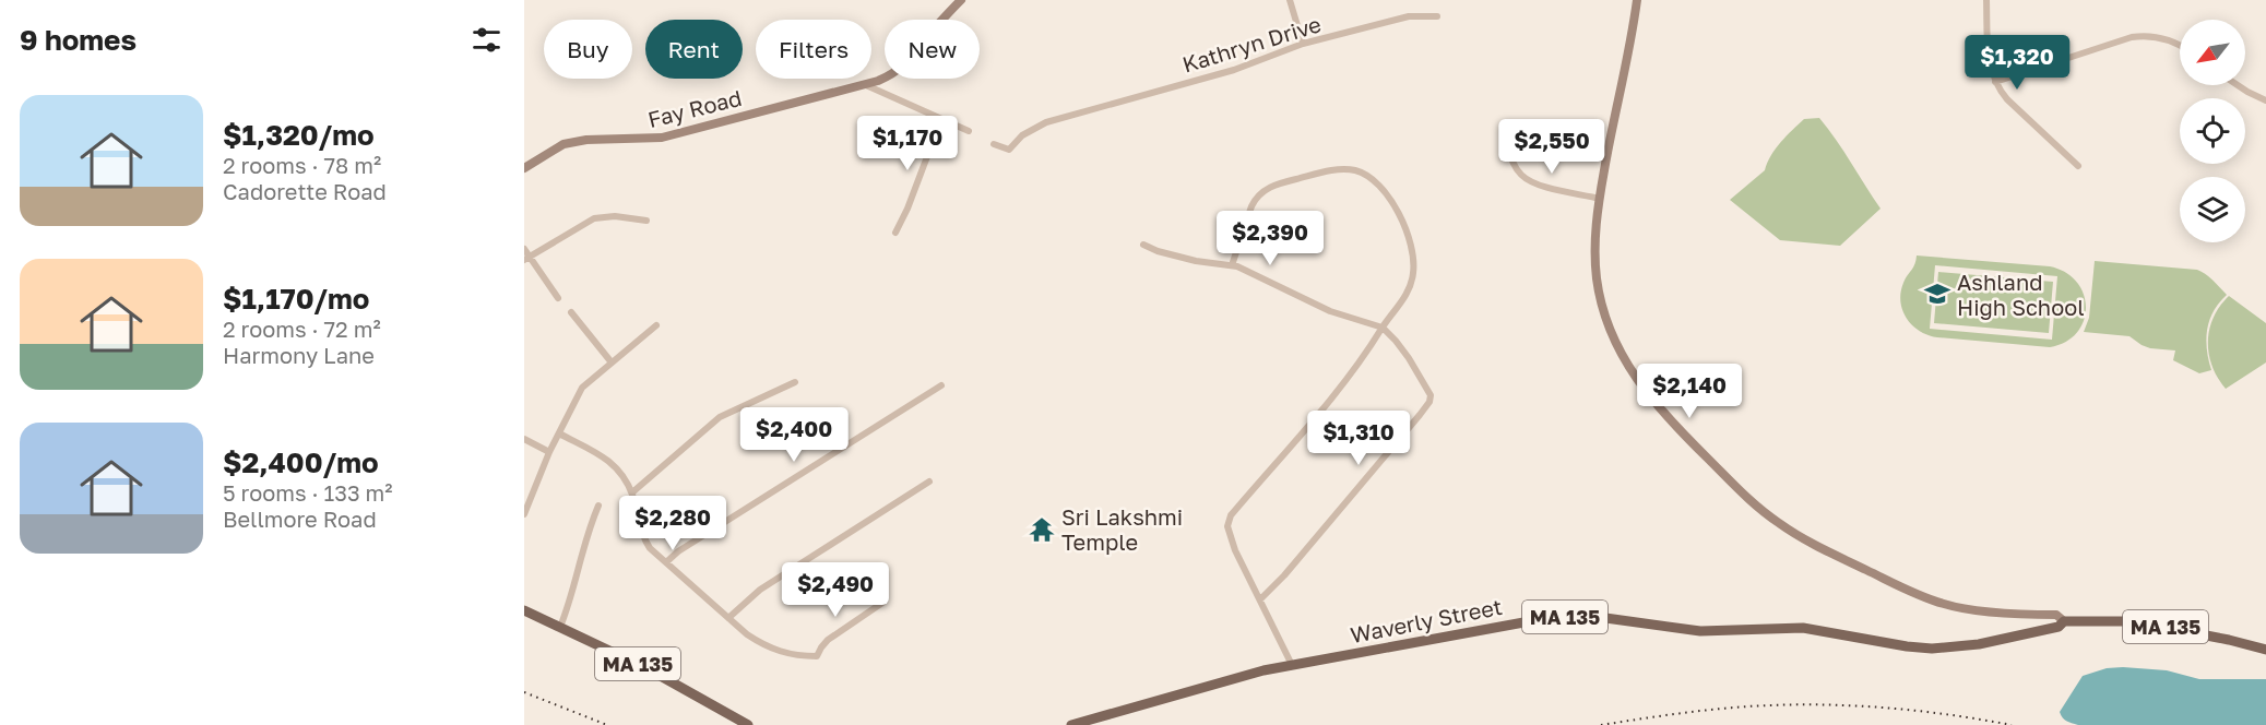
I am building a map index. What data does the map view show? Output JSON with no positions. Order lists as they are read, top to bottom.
{
  "streets": {
    "main road": ["MA 135", "Waverly Street"],
    "street": ["Kathryn Drive", "Fay Road"]
  },
  "crossings": [
    ["MA 135", "Waverly Street"]
  ],
  "places": {
    "school or university": ["Ashland High School"],
    "temple": ["Sri Lakshmi Temple"]
  },
  "north": "bottom left",
  "page": {
    "heading": "9 homes",
    "chip": [
      "Buy",
      "Rent",
      "Filters",
      "New"
    ],
    "price": [
      "$1,320",
      "$1,170",
      "$2,550",
      "$2,390",
      "$2,140",
      "$2,400",
      "$1,310",
      "$2,280",
      "$2,490"
    ],
    "list": [
      {
        "name": "$1,320/mo",
        "note": "2 rooms · 78 m² · Cadorette Road"
      },
      {
        "name": "$1,170/mo",
        "note": "2 rooms · 72 m² · Harmony Lane"
      },
      {
        "name": "$2,400/mo",
        "note": "5 rooms · 133 m² · Bellmore Road"
      }
    ]
  }
}
